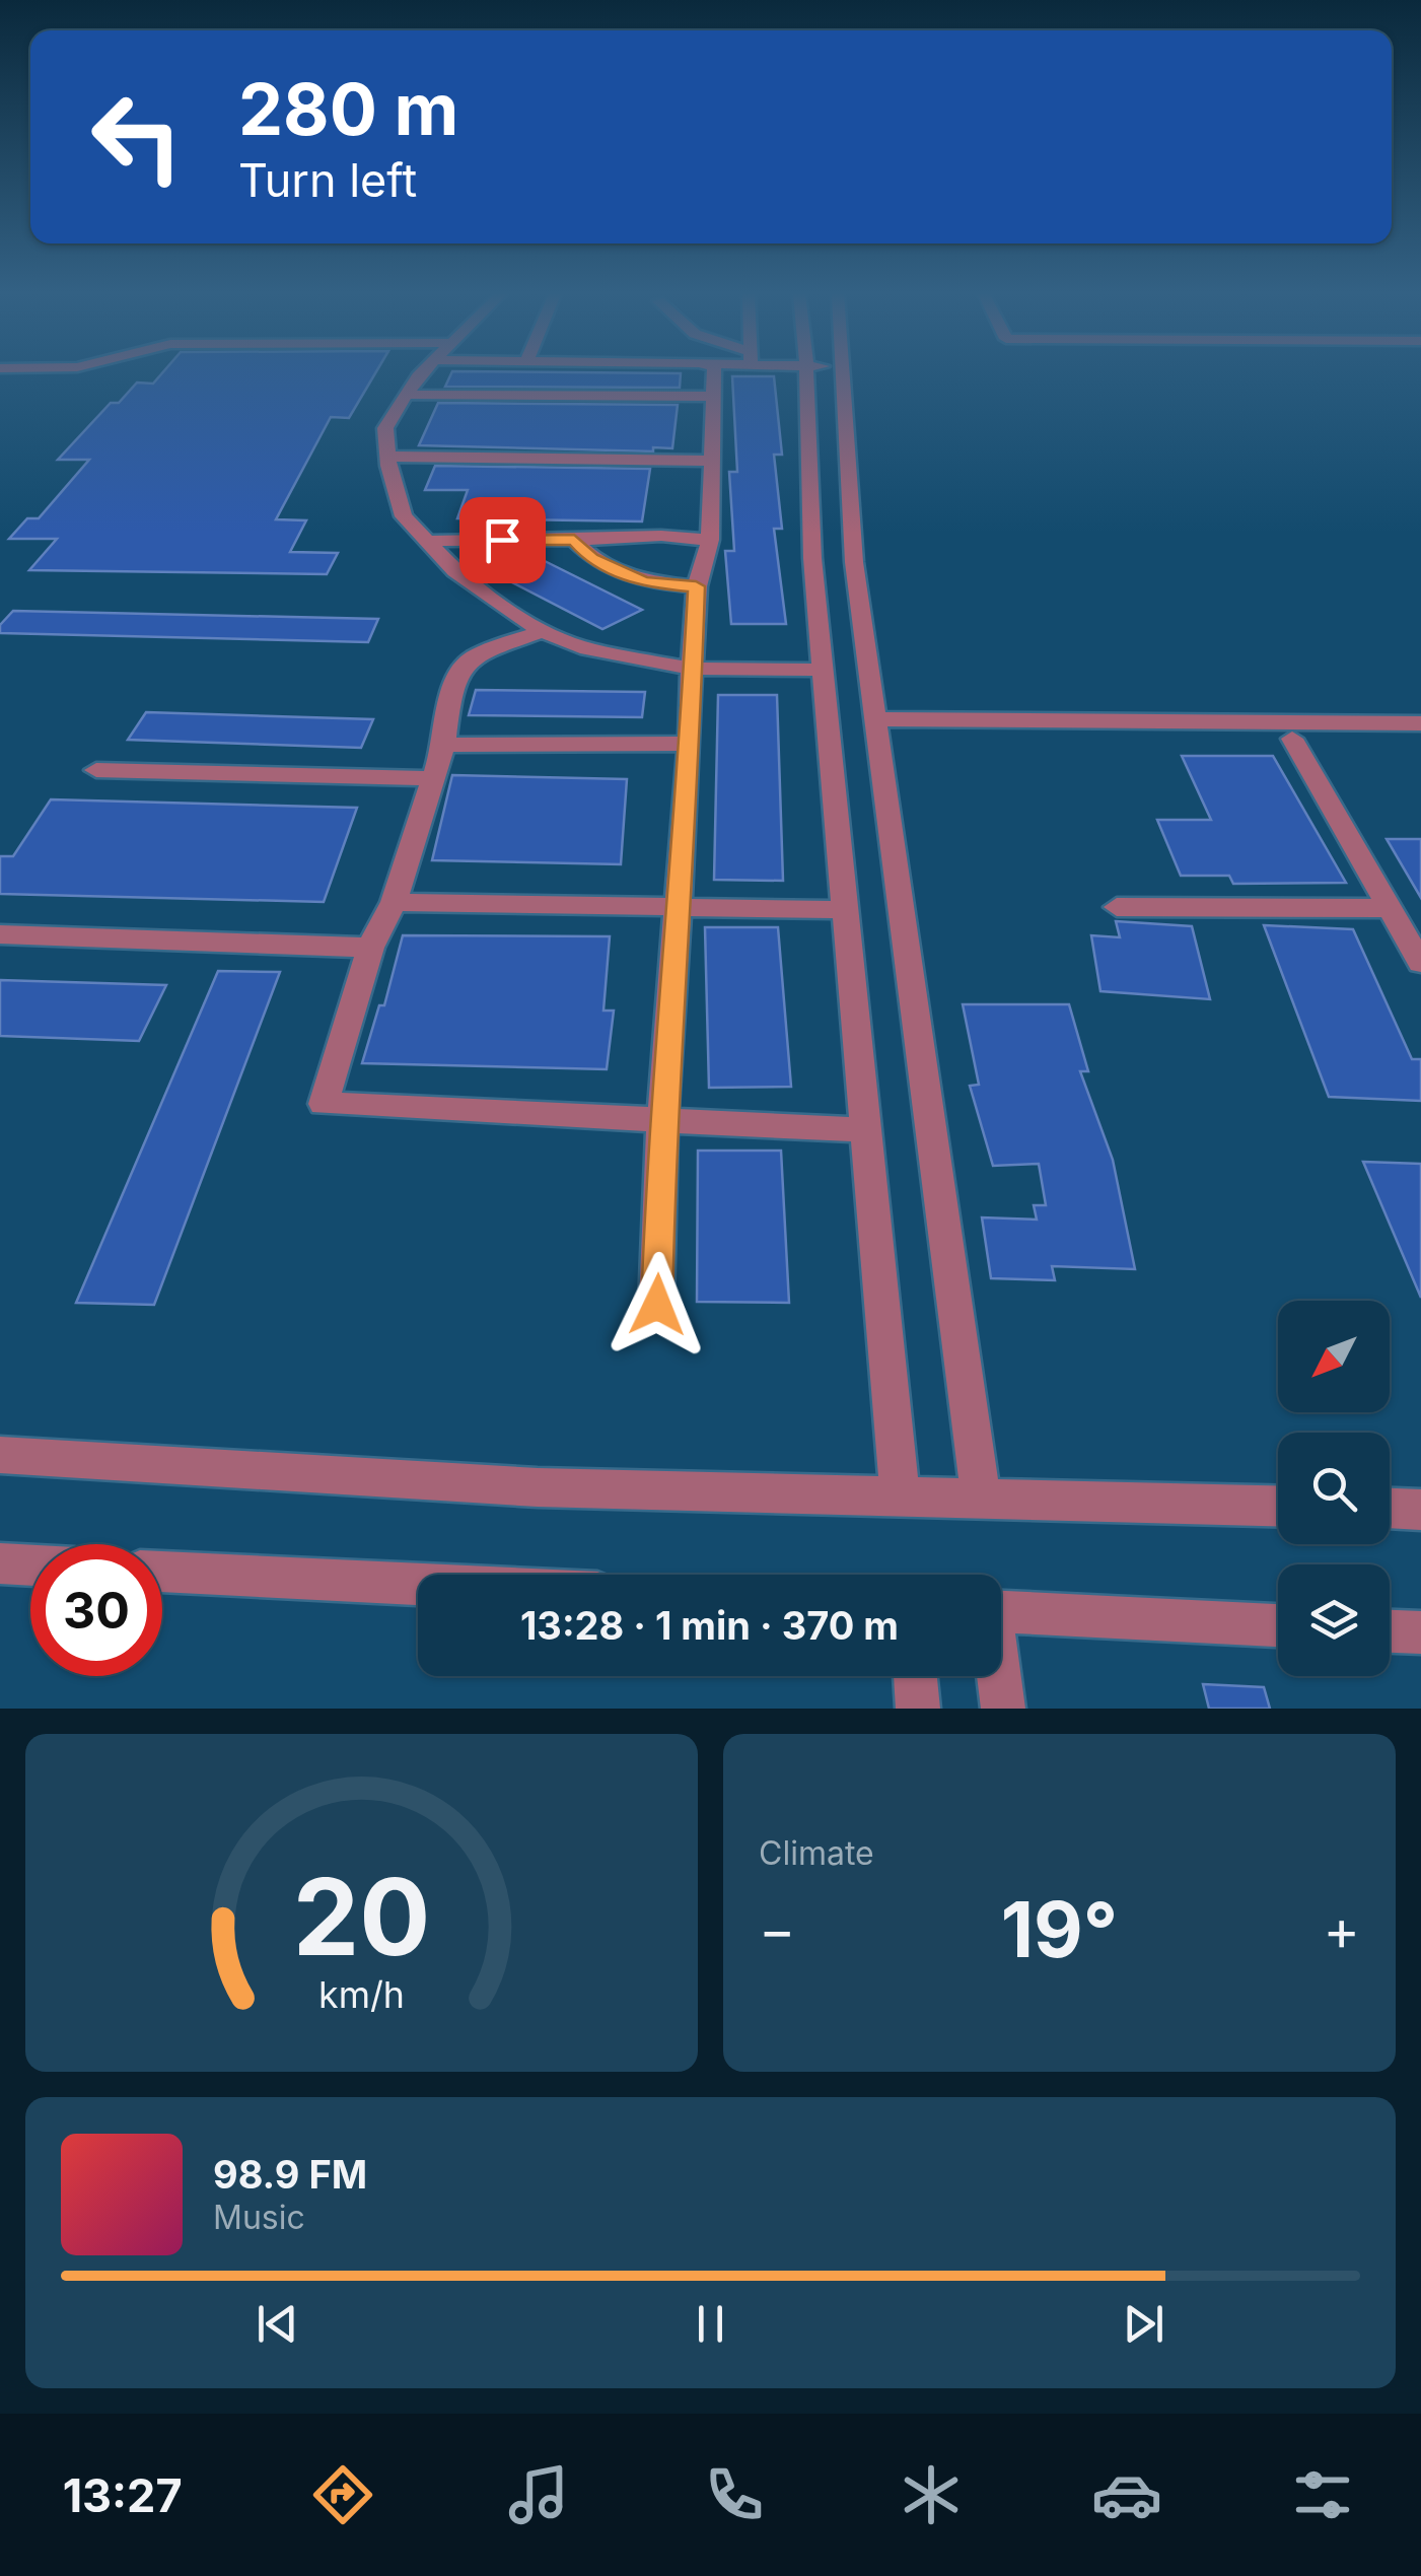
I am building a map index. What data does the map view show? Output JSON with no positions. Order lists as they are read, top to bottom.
{
  "north": "bottom left",
  "page": {
    "turn": ["280 m", "Turn left"],
    "limit": "30",
    "trip": "13:28 · 1 min · 370 m",
    "tile": "Climate",
    "heat": ["−", "19°", "+"],
    "song": ["98.9 FM", "Music"],
    "tabs": "13:27",
    "gauge": ["20", "km/h"]
  }
}
